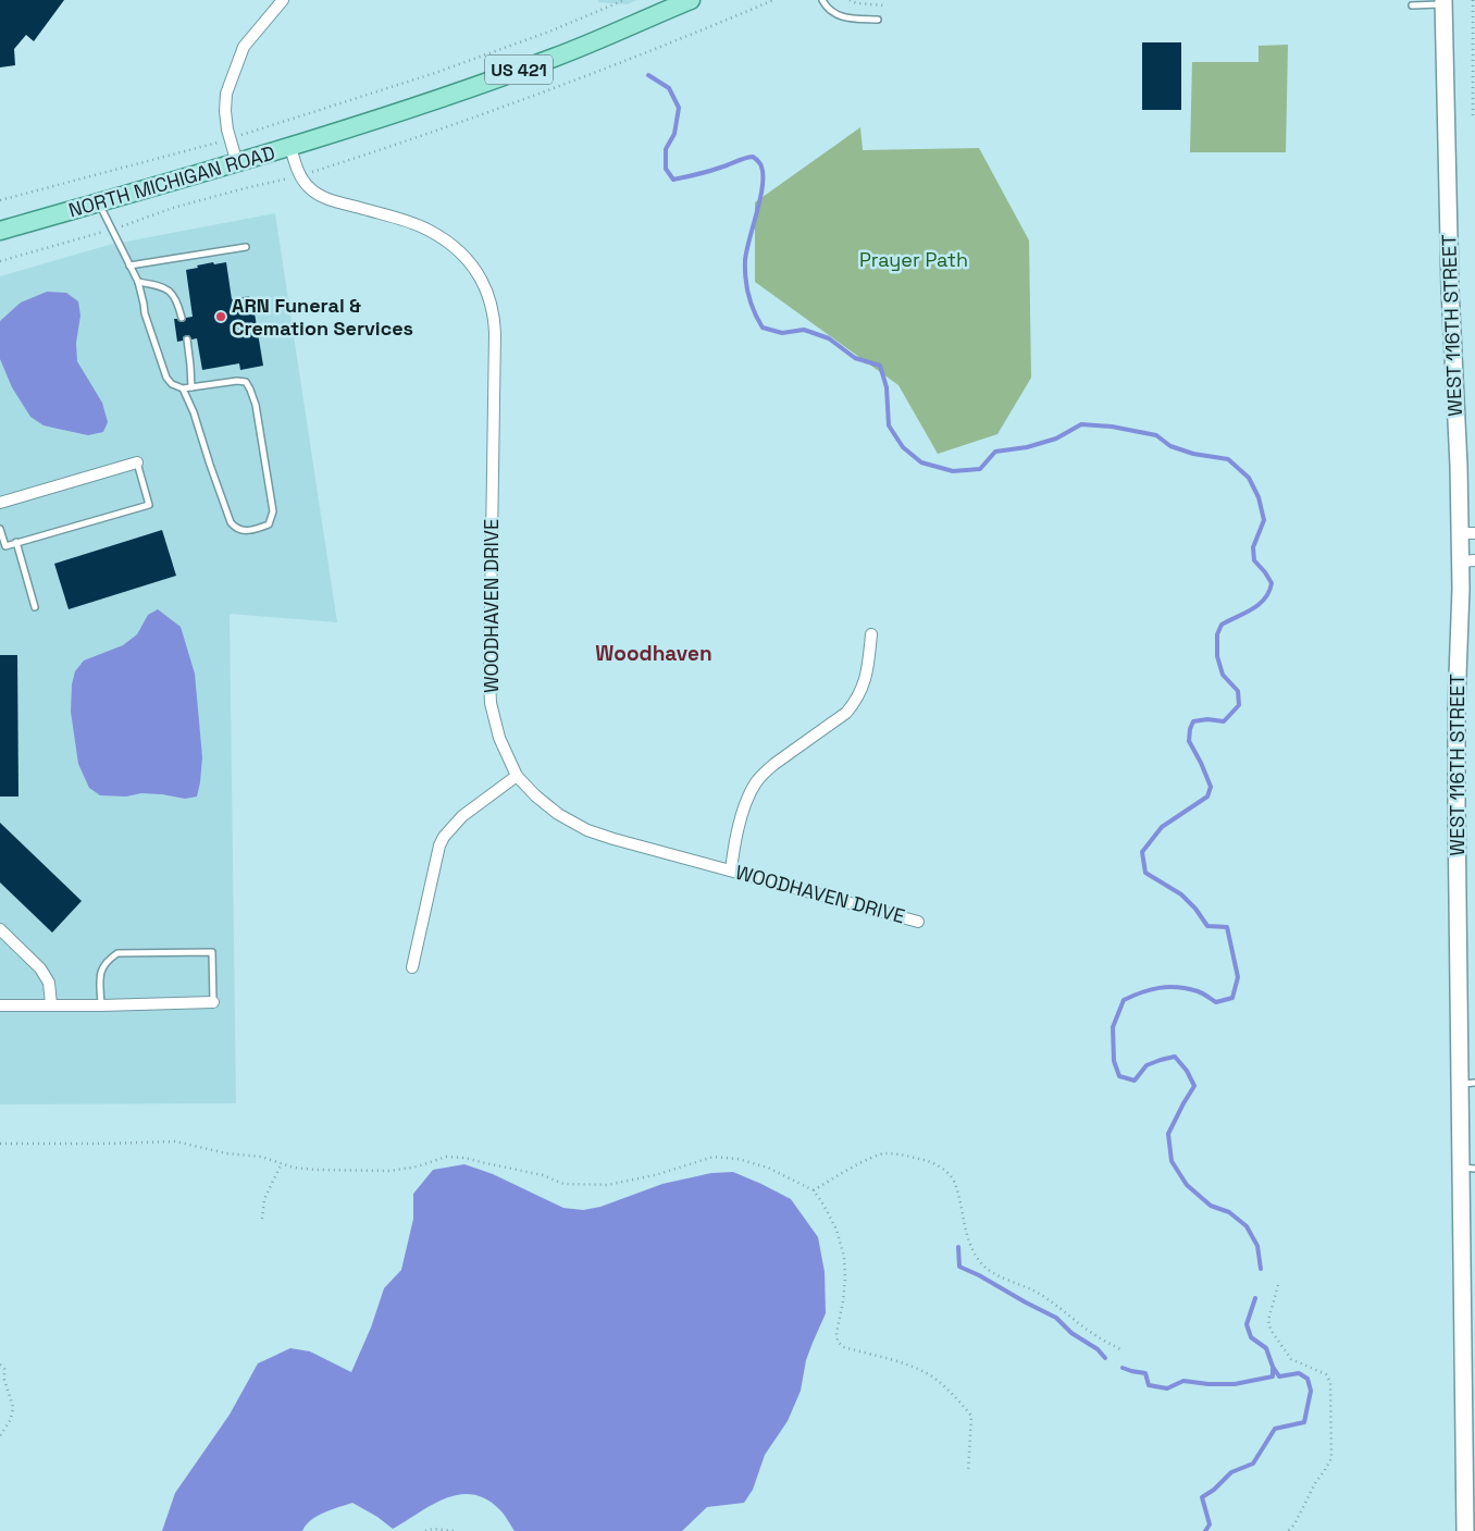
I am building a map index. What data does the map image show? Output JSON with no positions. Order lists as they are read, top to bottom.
{
  "streets": {
    "main road": ["US 421", "NORTH MICHIGAN ROAD", "WEST 116TH STREET"],
    "street": ["WOODHAVEN DRIVE"]
  },
  "crossings": [
    ["NORTH MICHIGAN ROAD", "WOODHAVEN DRIVE"]
  ],
  "districts": ["Woodhaven"],
  "parks": ["Prayer Path"],
  "places": ["ARN Funeral & Cremation Services"]
}
